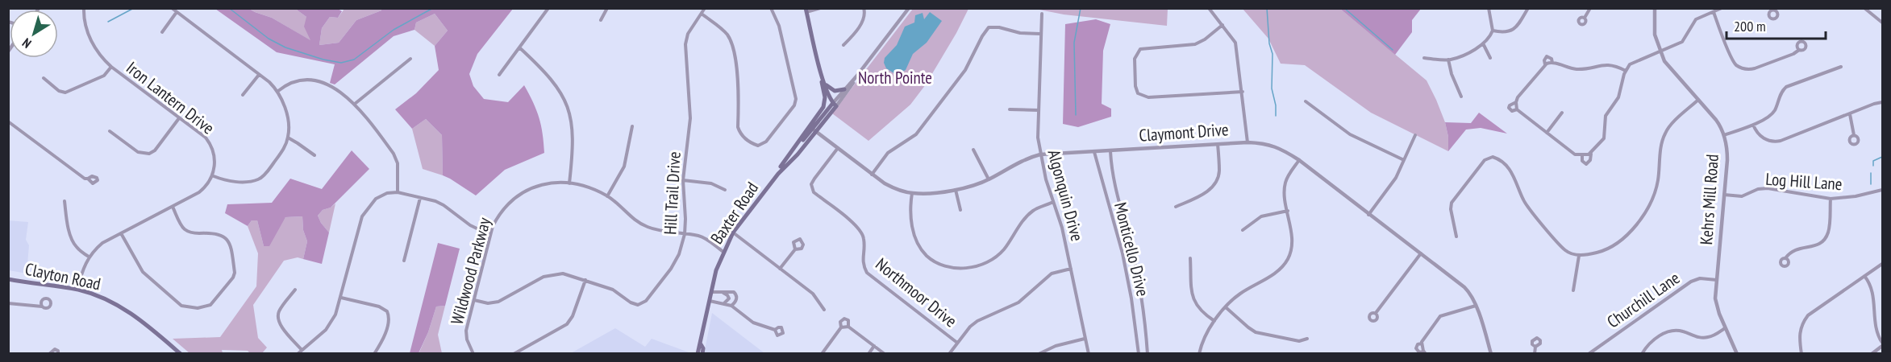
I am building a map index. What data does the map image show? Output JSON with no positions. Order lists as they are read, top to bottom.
{
  "streets": {
    "main road": ["Baxter Road", "Clayton Road"],
    "street": [
      "Iron Lantern Drive",
      "Claymont Drive",
      "Log Hill Lane",
      "Hill Trail Drive",
      "Algonquin Drive",
      "Kehrs Mill Road",
      "Monticello Drive",
      "Wildwood Parkway",
      "Northmoor Drive",
      "Churchill Lane"
    ]
  },
  "crossings": [
    ["Claymont Drive", "Algonquin Drive"],
    ["Claymont Drive", "Baxter Road"],
    ["Claymont Drive", "Monticello Drive"],
    ["Claymont Drive", "Northmoor Drive"],
    ["Log Hill Lane", "Kehrs Mill Road"],
    ["Hill Trail Drive", "Wildwood Parkway"],
    ["Kehrs Mill Road", "Churchill Lane"],
    ["Baxter Road", "Wildwood Parkway"]
  ],
  "parks": ["North Pointe"],
  "scale_bar": "200 m",
  "north": "bottom left"
}
